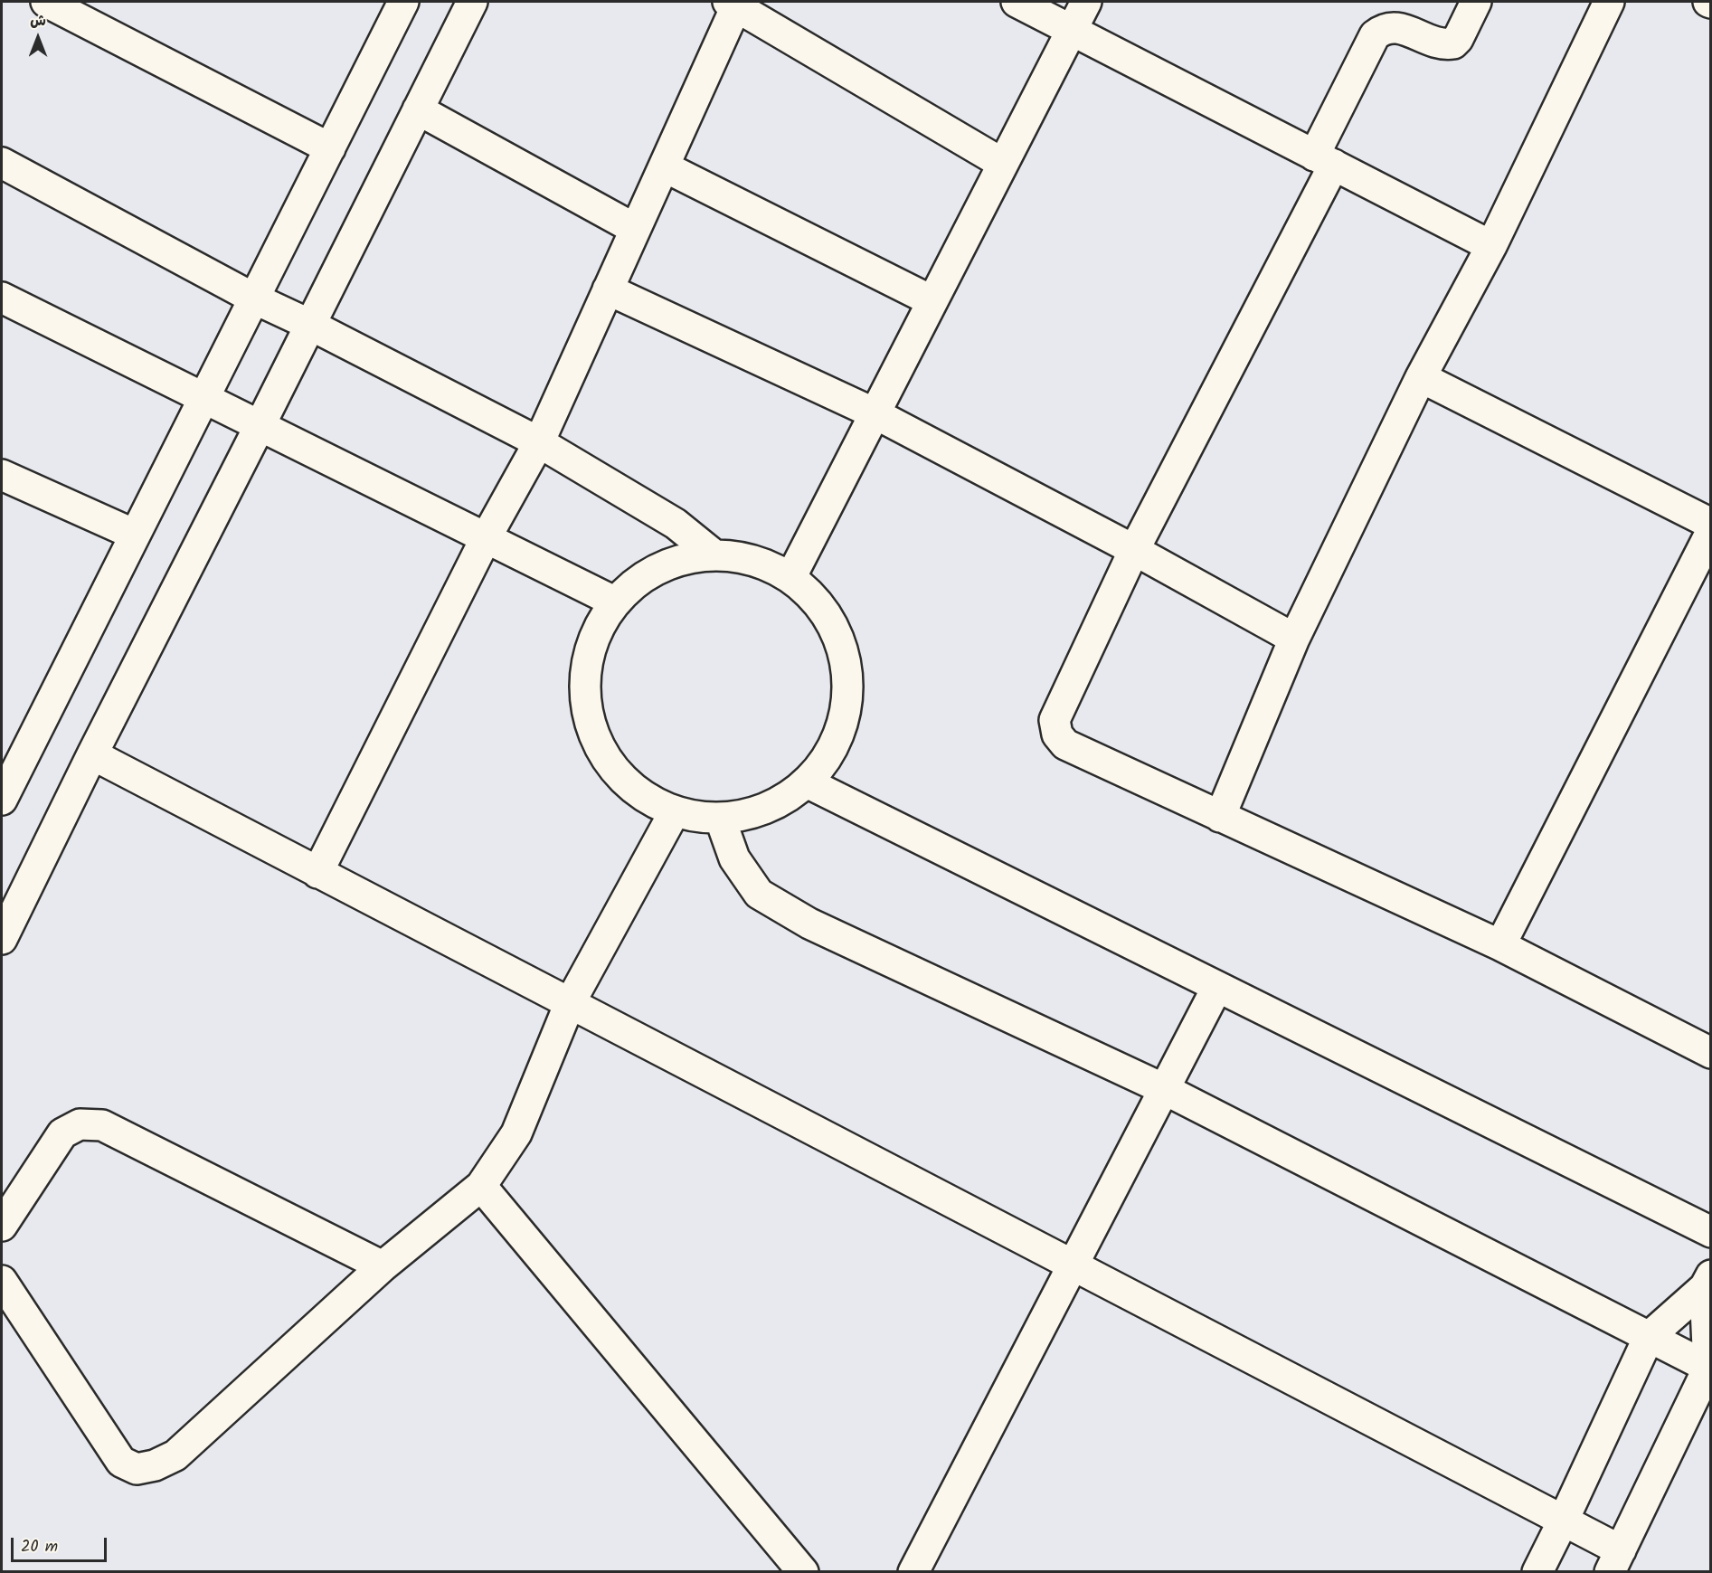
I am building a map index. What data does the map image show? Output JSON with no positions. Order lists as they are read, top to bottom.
{
  "scale_bar": "20 m",
  "north": "top"
}
